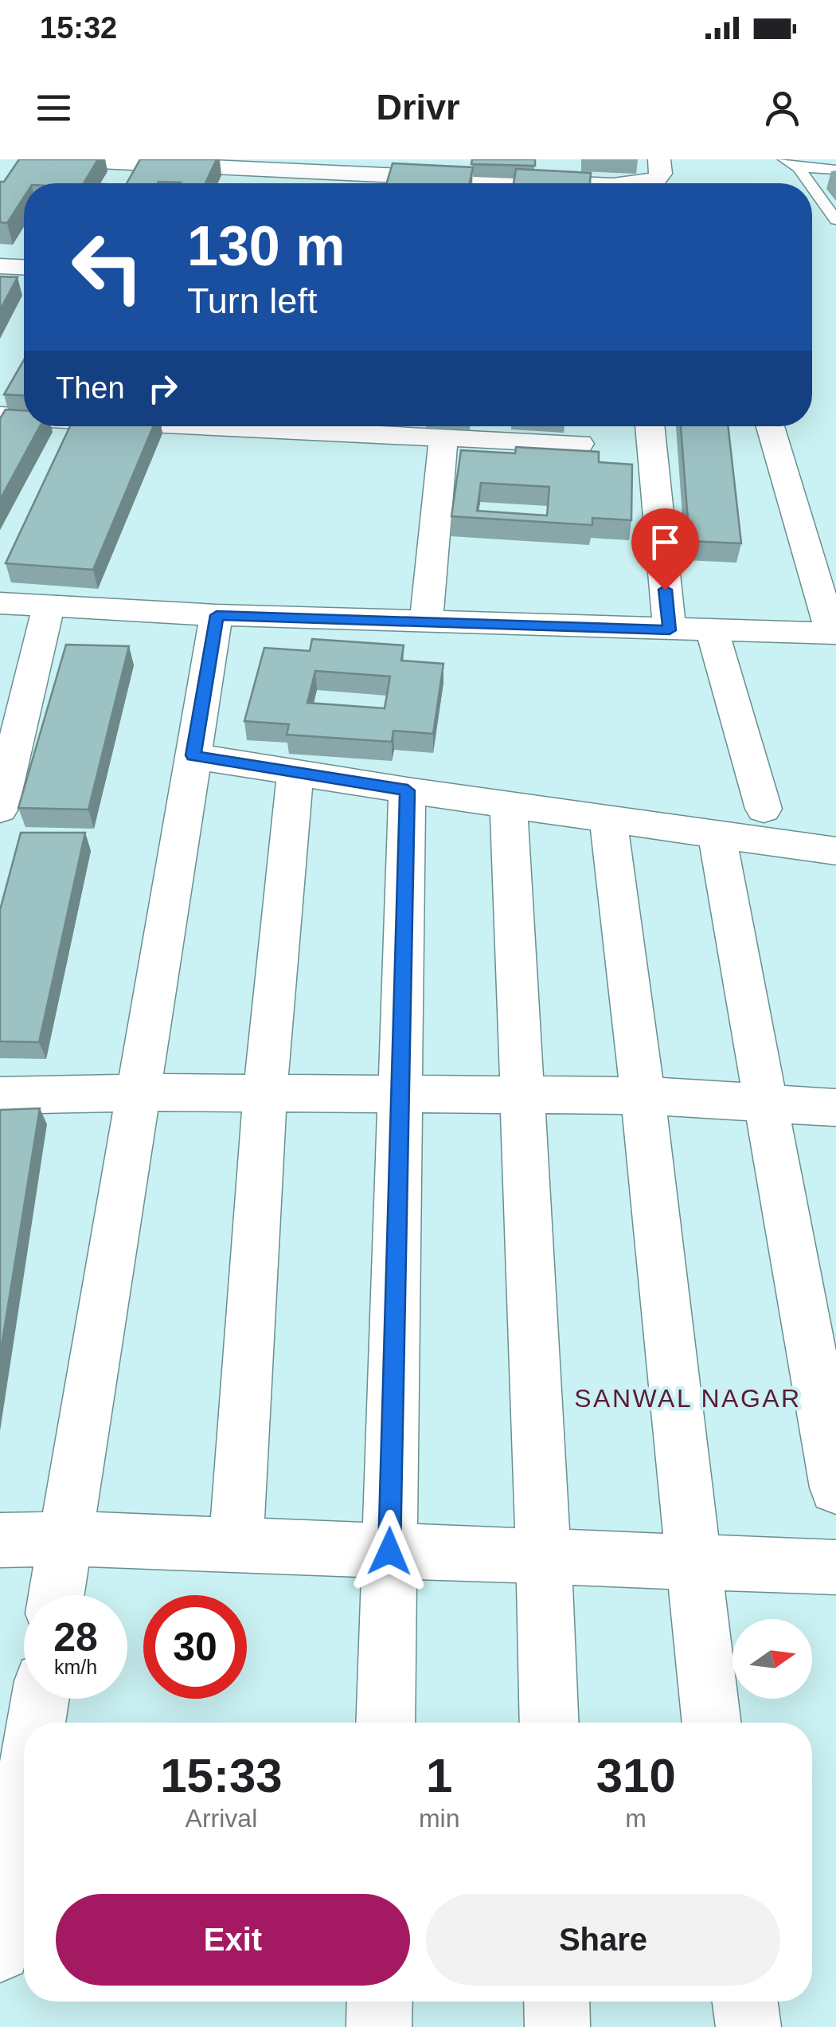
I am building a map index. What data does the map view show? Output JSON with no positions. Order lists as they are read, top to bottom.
{
  "districts": ["SANWAL NAGAR"],
  "north": "right",
  "page": {
    "status": "15:32",
    "header": "Drivr",
    "turn": ["130 m", "Turn left"],
    "then": "Then",
    "speed": "28 km/h",
    "limit": "30",
    "eta": [
      "15:33",
      "Arrival",
      "1",
      "min",
      "310",
      "m"
    ],
    "buttons": ["Exit", "Share"]
  }
}
